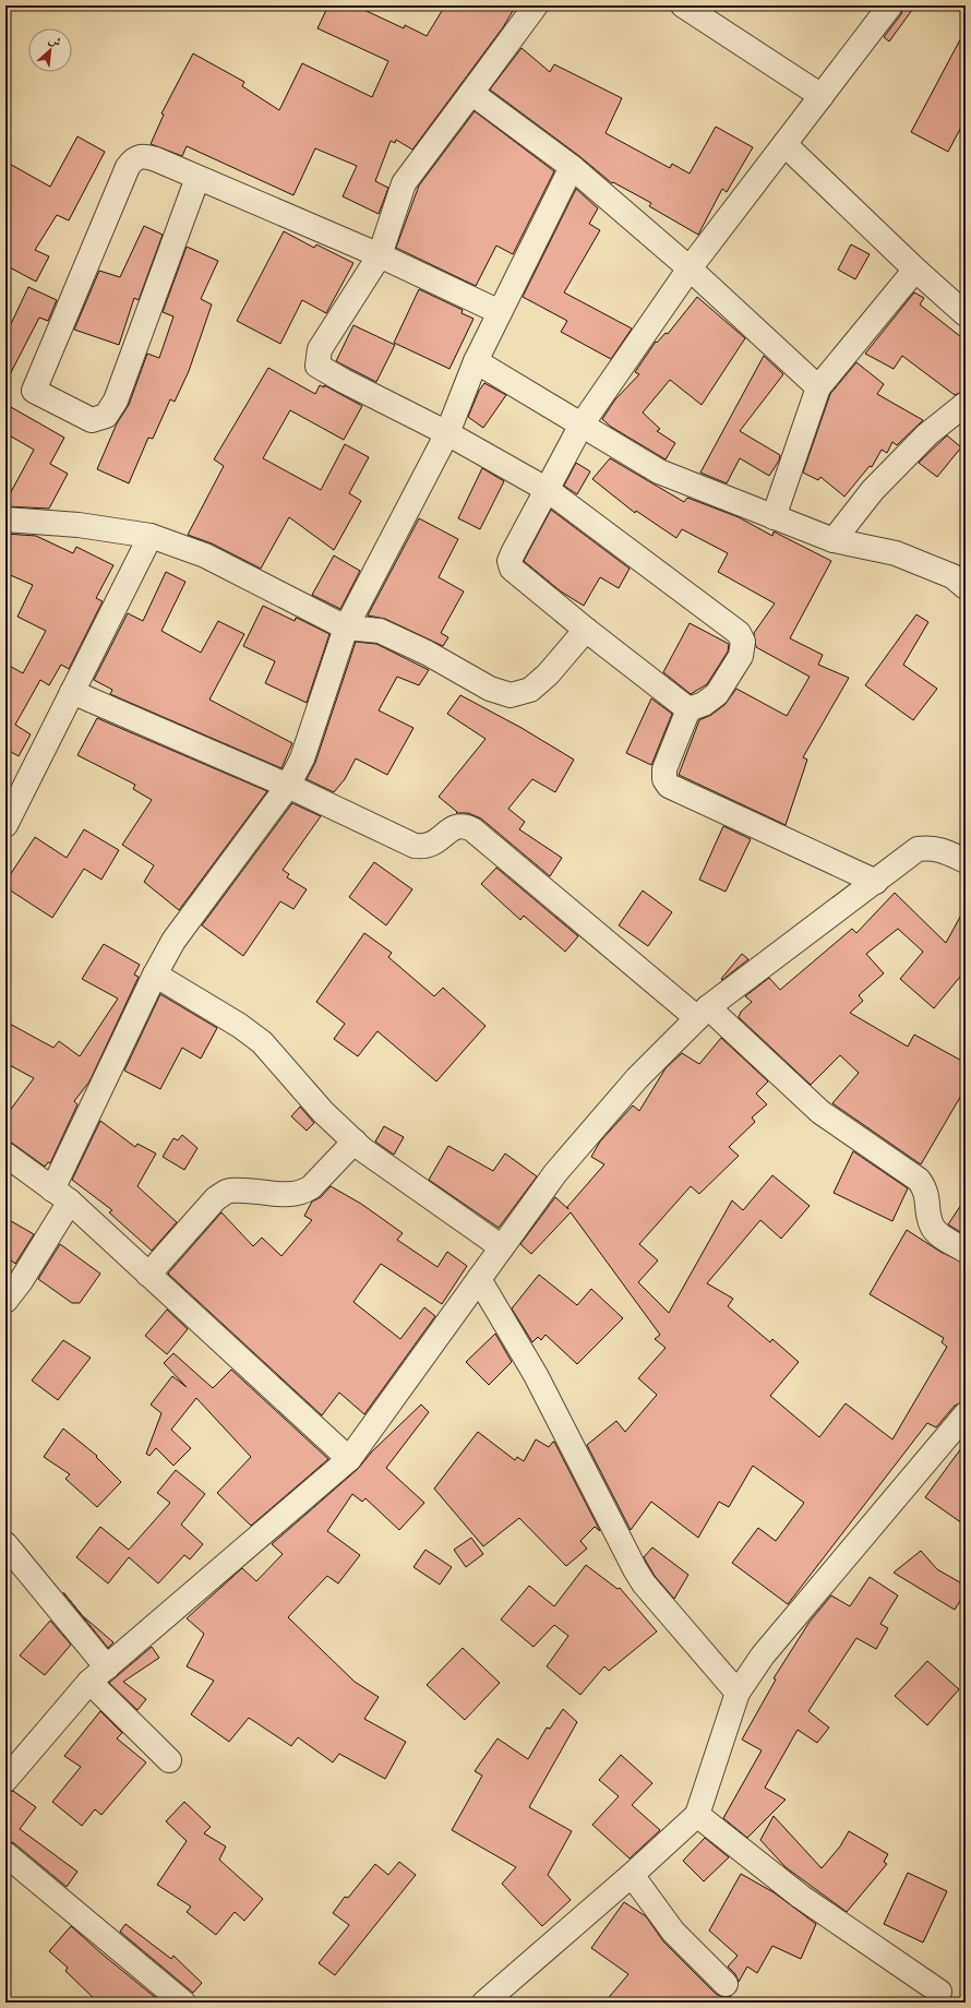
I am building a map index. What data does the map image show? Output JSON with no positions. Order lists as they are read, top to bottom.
{
  "north": "top right"
}
